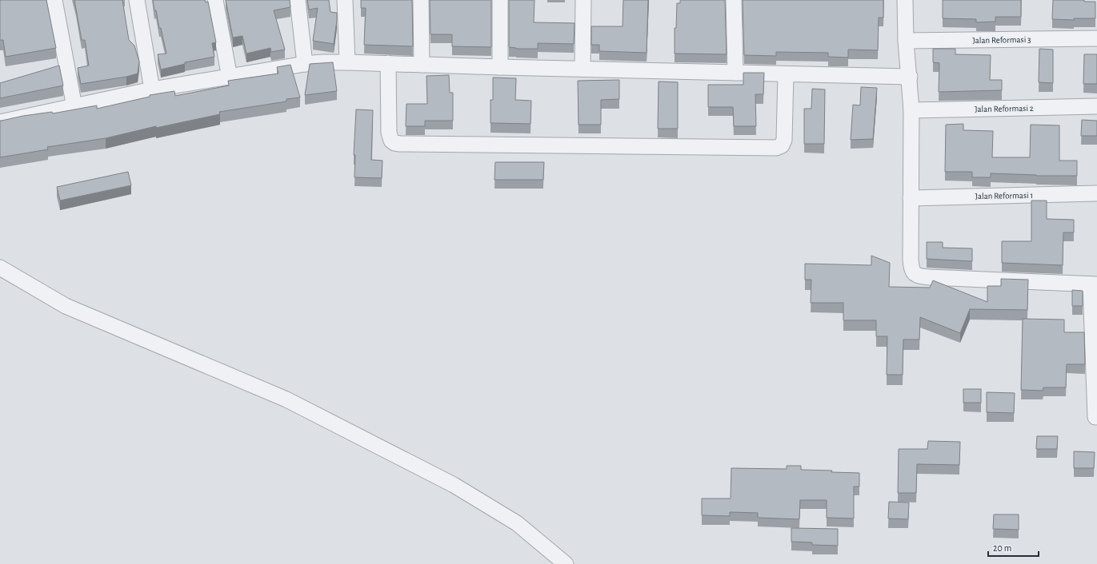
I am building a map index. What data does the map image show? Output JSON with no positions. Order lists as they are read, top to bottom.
{
  "streets": {
    "street": ["Jalan Reformasi 3", "Jalan Reformasi 2", "Jalan Reformasi 1"]
  },
  "scale_bar": "20 m"
}
